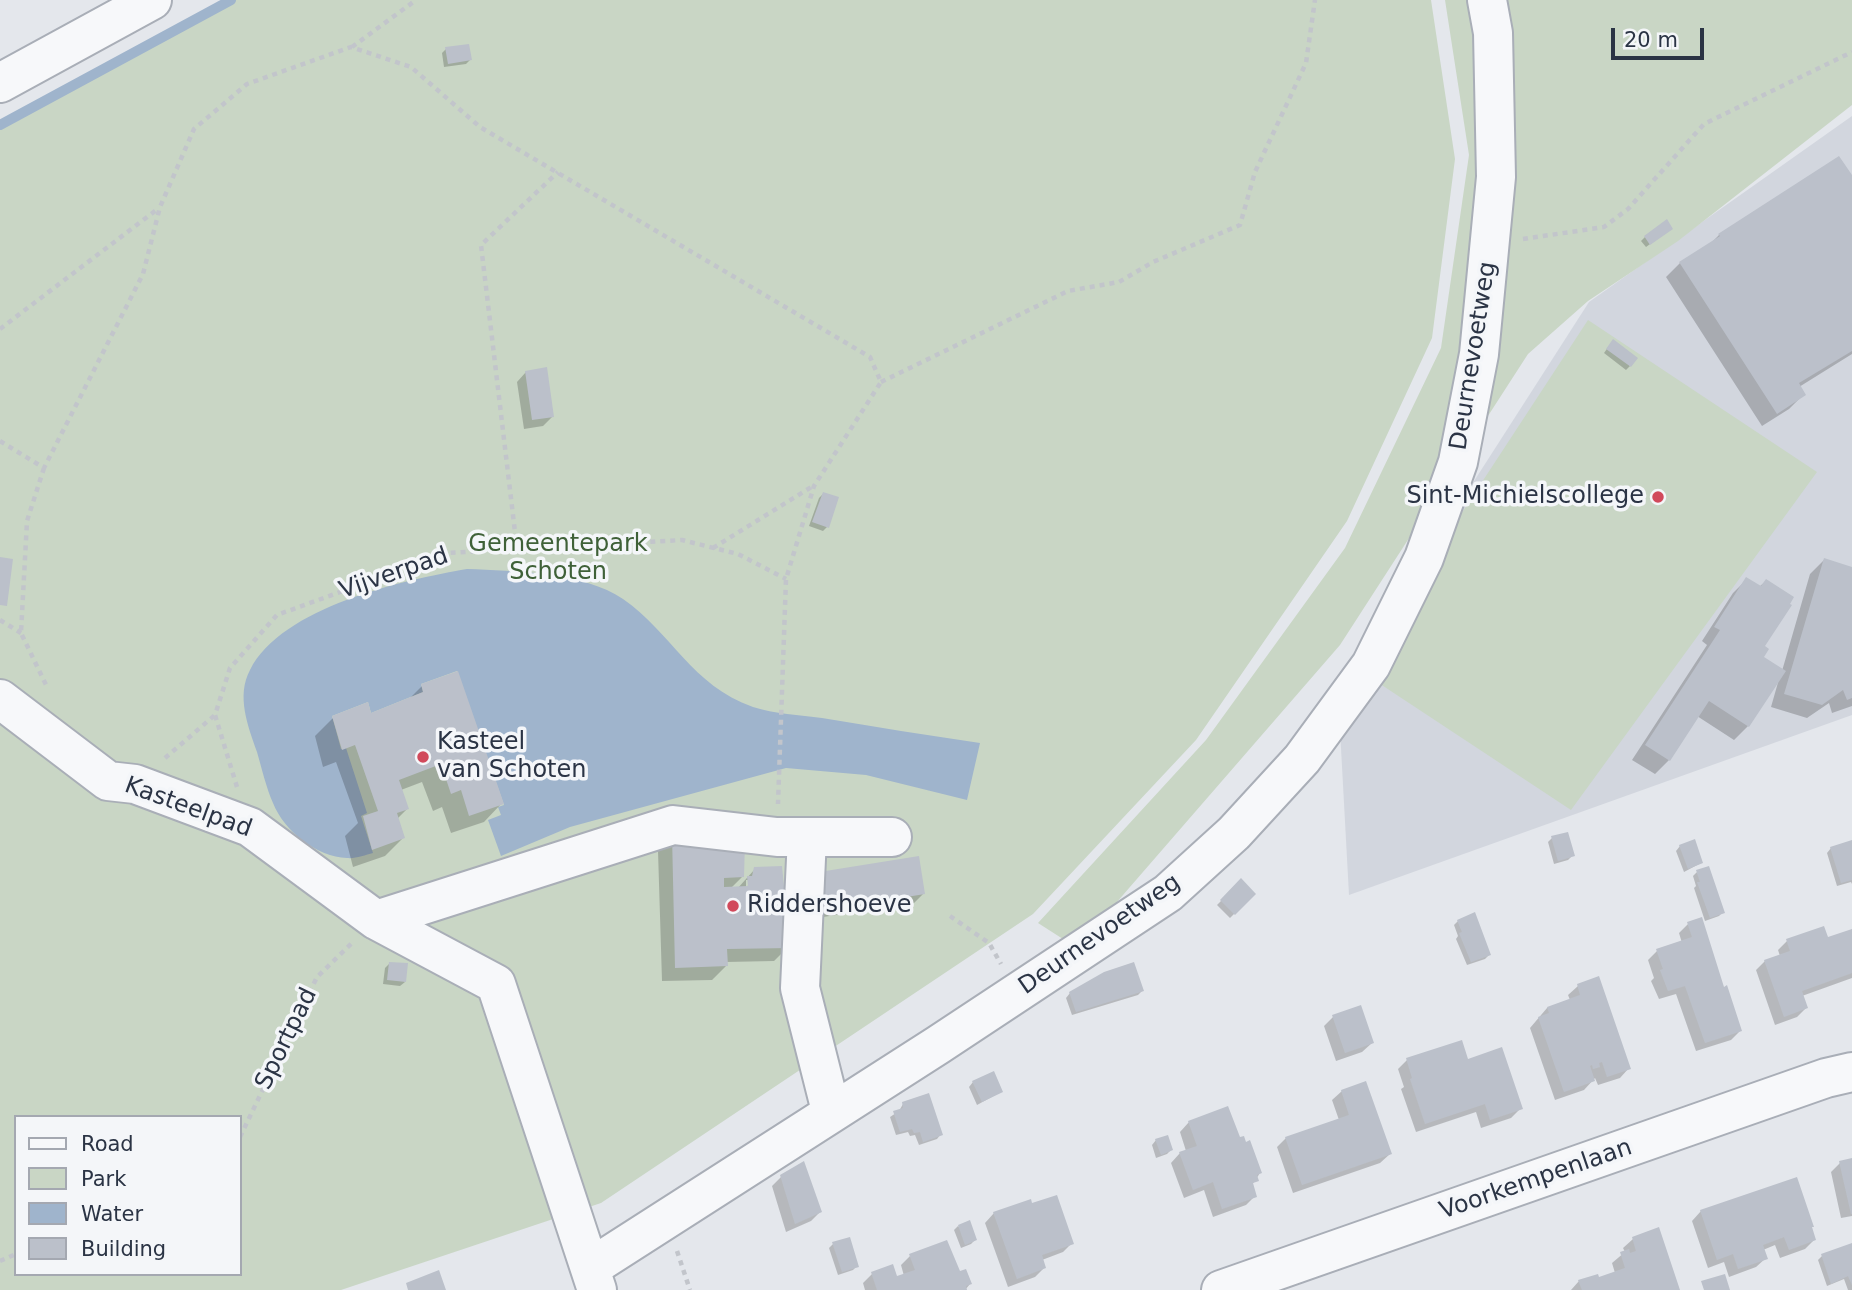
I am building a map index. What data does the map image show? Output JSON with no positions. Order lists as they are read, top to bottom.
{
  "streets": {
    "street": ["Deurnevoetweg", "Kasteelpad", "Voorkempenlaan"],
    "path": ["Vijverpad", "Sportpad"]
  },
  "crossings": [
    ["Deurnevoetweg", "Kasteelpad"],
    ["Kasteelpad", "Sportpad"]
  ],
  "parks": ["Gemeentepark Schoten"],
  "places": ["Sint-Michielscollege", "Kasteel van Schoten", "Riddershoeve"],
  "legend": [
    "Road",
    "Park",
    "Water",
    "Building"
  ],
  "scale_bar": "20 m"
}
